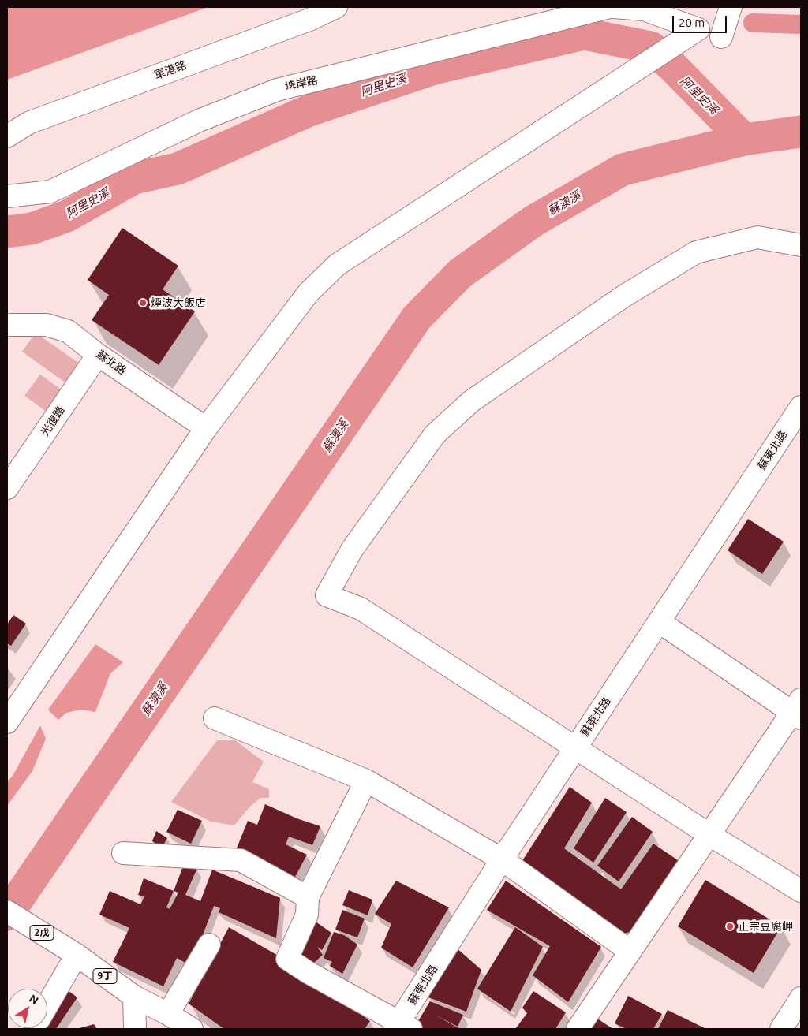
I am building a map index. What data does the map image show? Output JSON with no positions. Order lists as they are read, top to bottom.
{
  "streets": {
    "street": [
      "軍港路",
      "埤岸路",
      "蘇北路",
      "光復路",
      "蘇東北路",
      "2戊",
      "9丁"
    ]
  },
  "crossings": [
    ["蘇北路", "光復路"],
    ["2戊", "9丁"]
  ],
  "water": ["阿里史溪", "蘇澳溪"],
  "places": ["煙波大飯店", "正宗豆腐岬"],
  "scale_bar": "20 m",
  "north": "top right"
}
